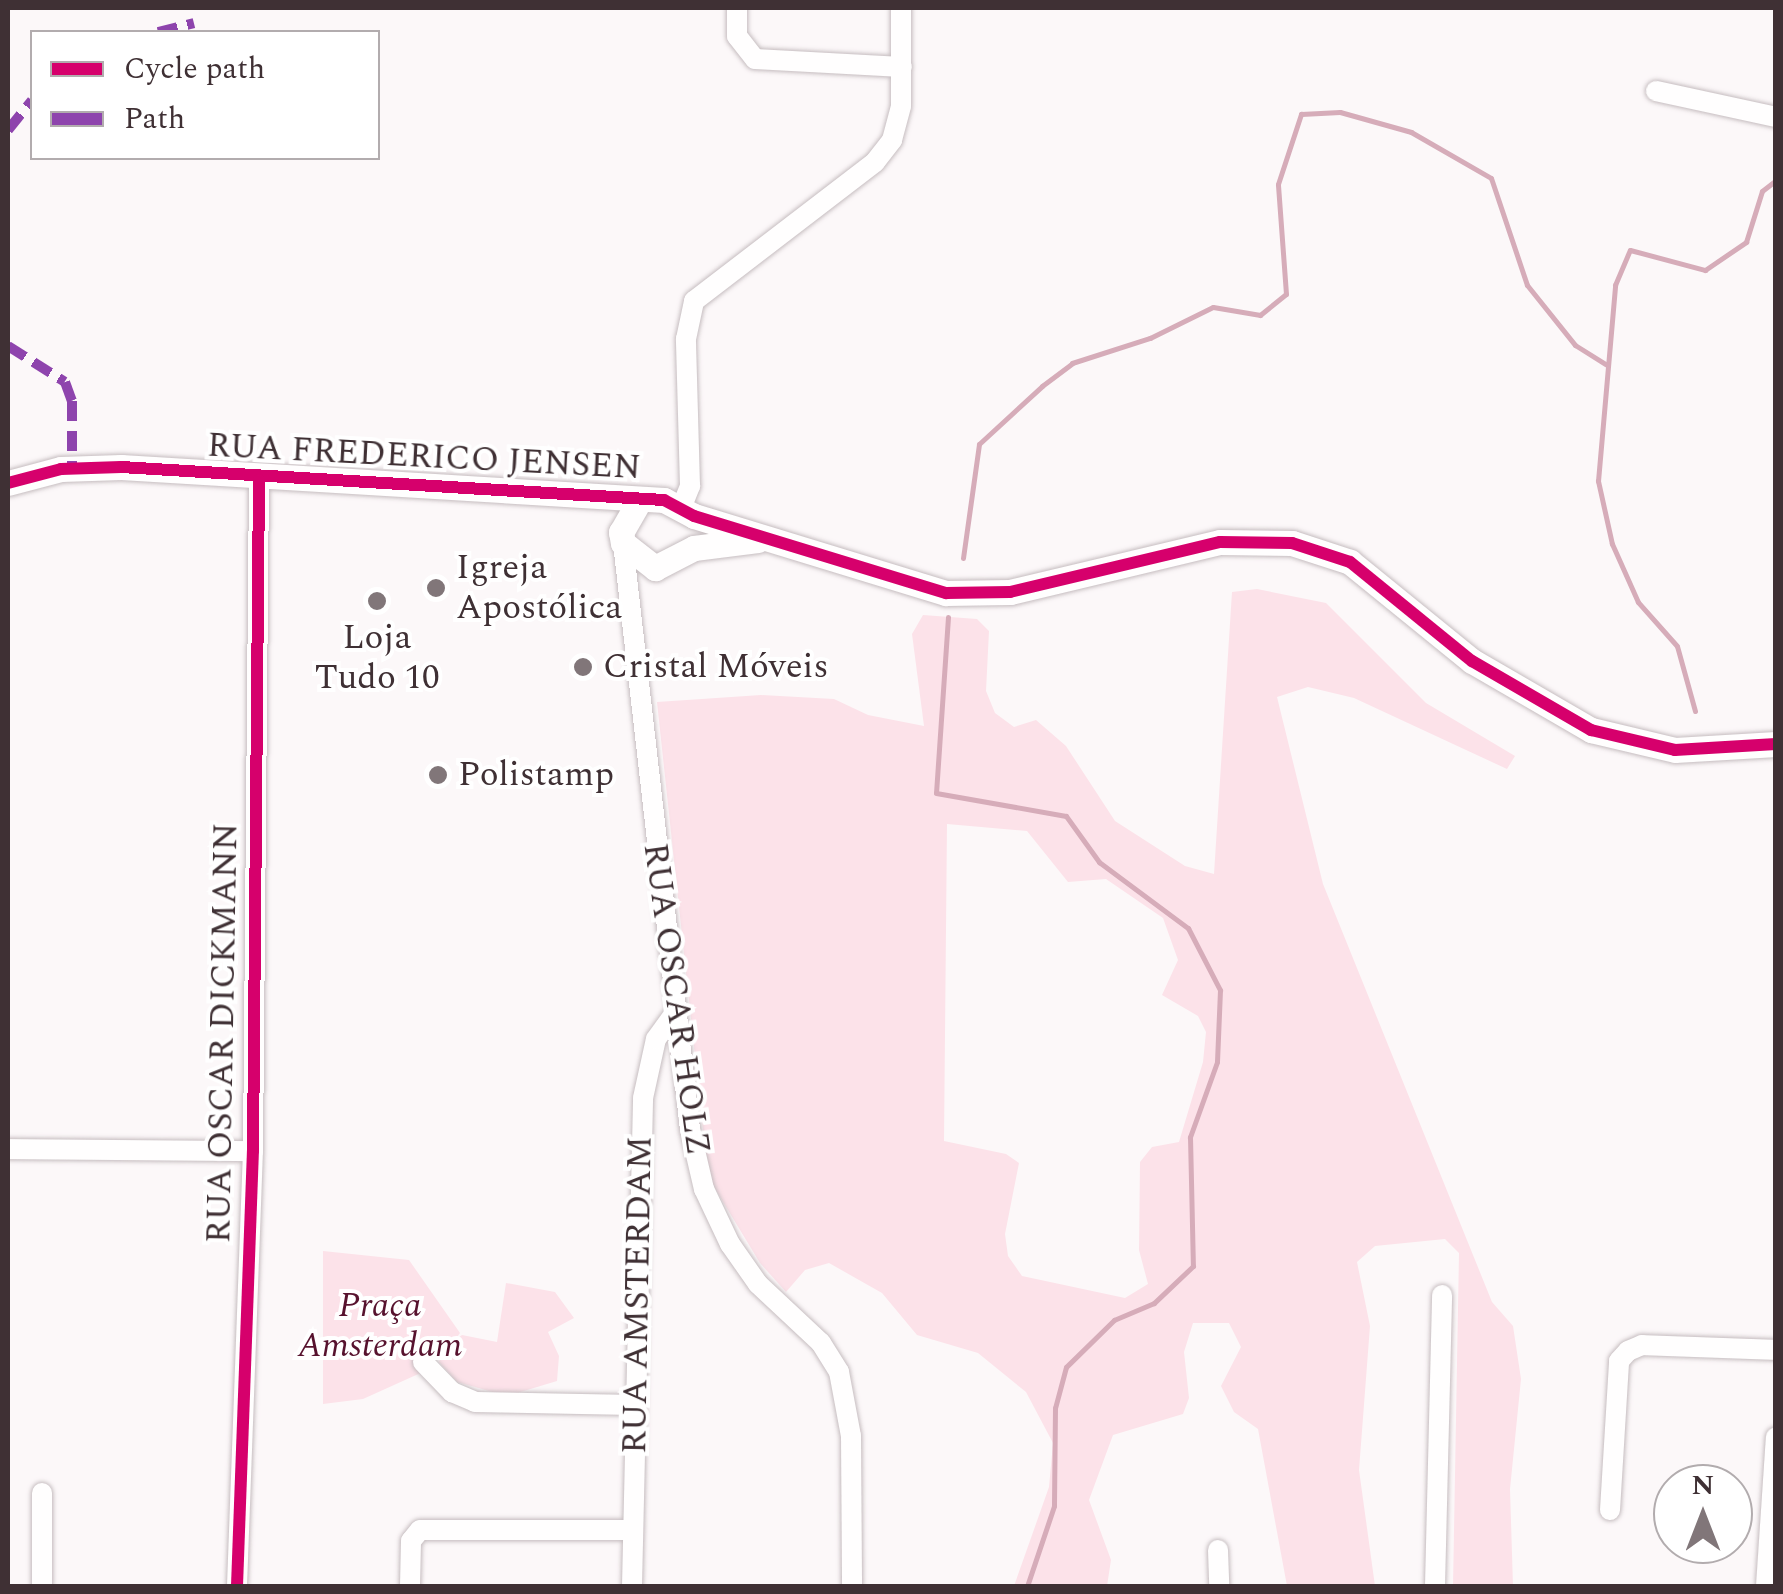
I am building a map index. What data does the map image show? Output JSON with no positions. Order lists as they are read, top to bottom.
{
  "streets": {
    "main road": ["RUA FREDERICO JENSEN"],
    "street": ["RUA OSCAR HOLZ", "RUA OSCAR DICKMANN", "RUA AMSTERDAM"]
  },
  "crossings": [
    ["RUA FREDERICO JENSEN", "RUA OSCAR HOLZ"],
    ["RUA FREDERICO JENSEN", "RUA OSCAR DICKMANN"],
    ["RUA OSCAR HOLZ", "RUA AMSTERDAM"]
  ],
  "parks": ["Praça Amsterdam"],
  "places": [
    "Igreja Apostólica",
    "Loja Tudo 10",
    "Cristal Móveis",
    "Polistamp"
  ],
  "legend": ["Cycle path", "Path"],
  "north": "top"
}
